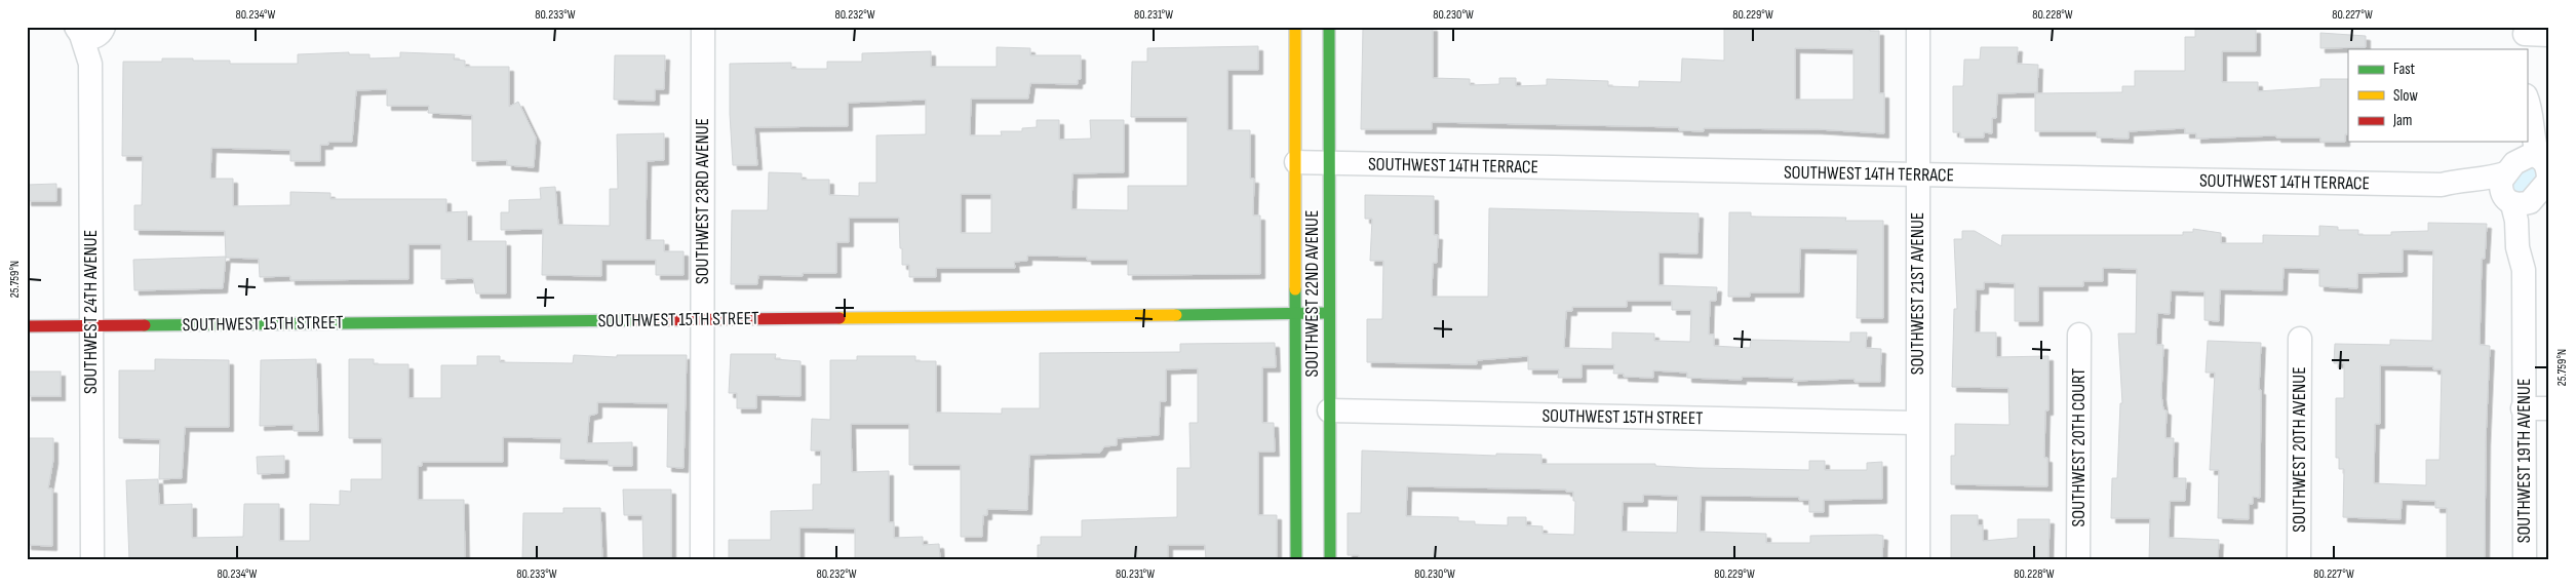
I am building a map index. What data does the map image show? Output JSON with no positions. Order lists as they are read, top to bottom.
{
  "streets": {
    "street": [
      "SOUTHWEST 14TH TERRACE",
      "SOUTHWEST 23RD AVENUE",
      "SOUTHWEST 22ND AVENUE",
      "SOUTHWEST 21ST AVENUE",
      "SOUTHWEST 24TH AVENUE",
      "SOUTHWEST 15TH STREET",
      "SOUTHWEST 20TH COURT",
      "SOUTHWEST 20TH AVENUE",
      "SOUTHWEST 19TH AVENUE"
    ]
  },
  "crossings": [
    ["SOUTHWEST 14TH TERRACE", "SOUTHWEST 22ND AVENUE"],
    ["SOUTHWEST 14TH TERRACE", "SOUTHWEST 21ST AVENUE"],
    ["SOUTHWEST 14TH TERRACE", "SOUTHWEST 19TH AVENUE"],
    ["SOUTHWEST 23RD AVENUE", "SOUTHWEST 15TH STREET"],
    ["SOUTHWEST 22ND AVENUE", "SOUTHWEST 15TH STREET"],
    ["SOUTHWEST 21ST AVENUE", "SOUTHWEST 15TH STREET"],
    ["SOUTHWEST 24TH AVENUE", "SOUTHWEST 15TH STREET"]
  ],
  "legend": ["Fast", "Slow", "Jam"],
  "coordinates": [
    "80.234°W",
    "80.233°W",
    "80.232°W",
    "80.231°W",
    "80.230°W",
    "80.229°W",
    "80.228°W",
    "80.227°W",
    "25.759°N"
  ]
}
